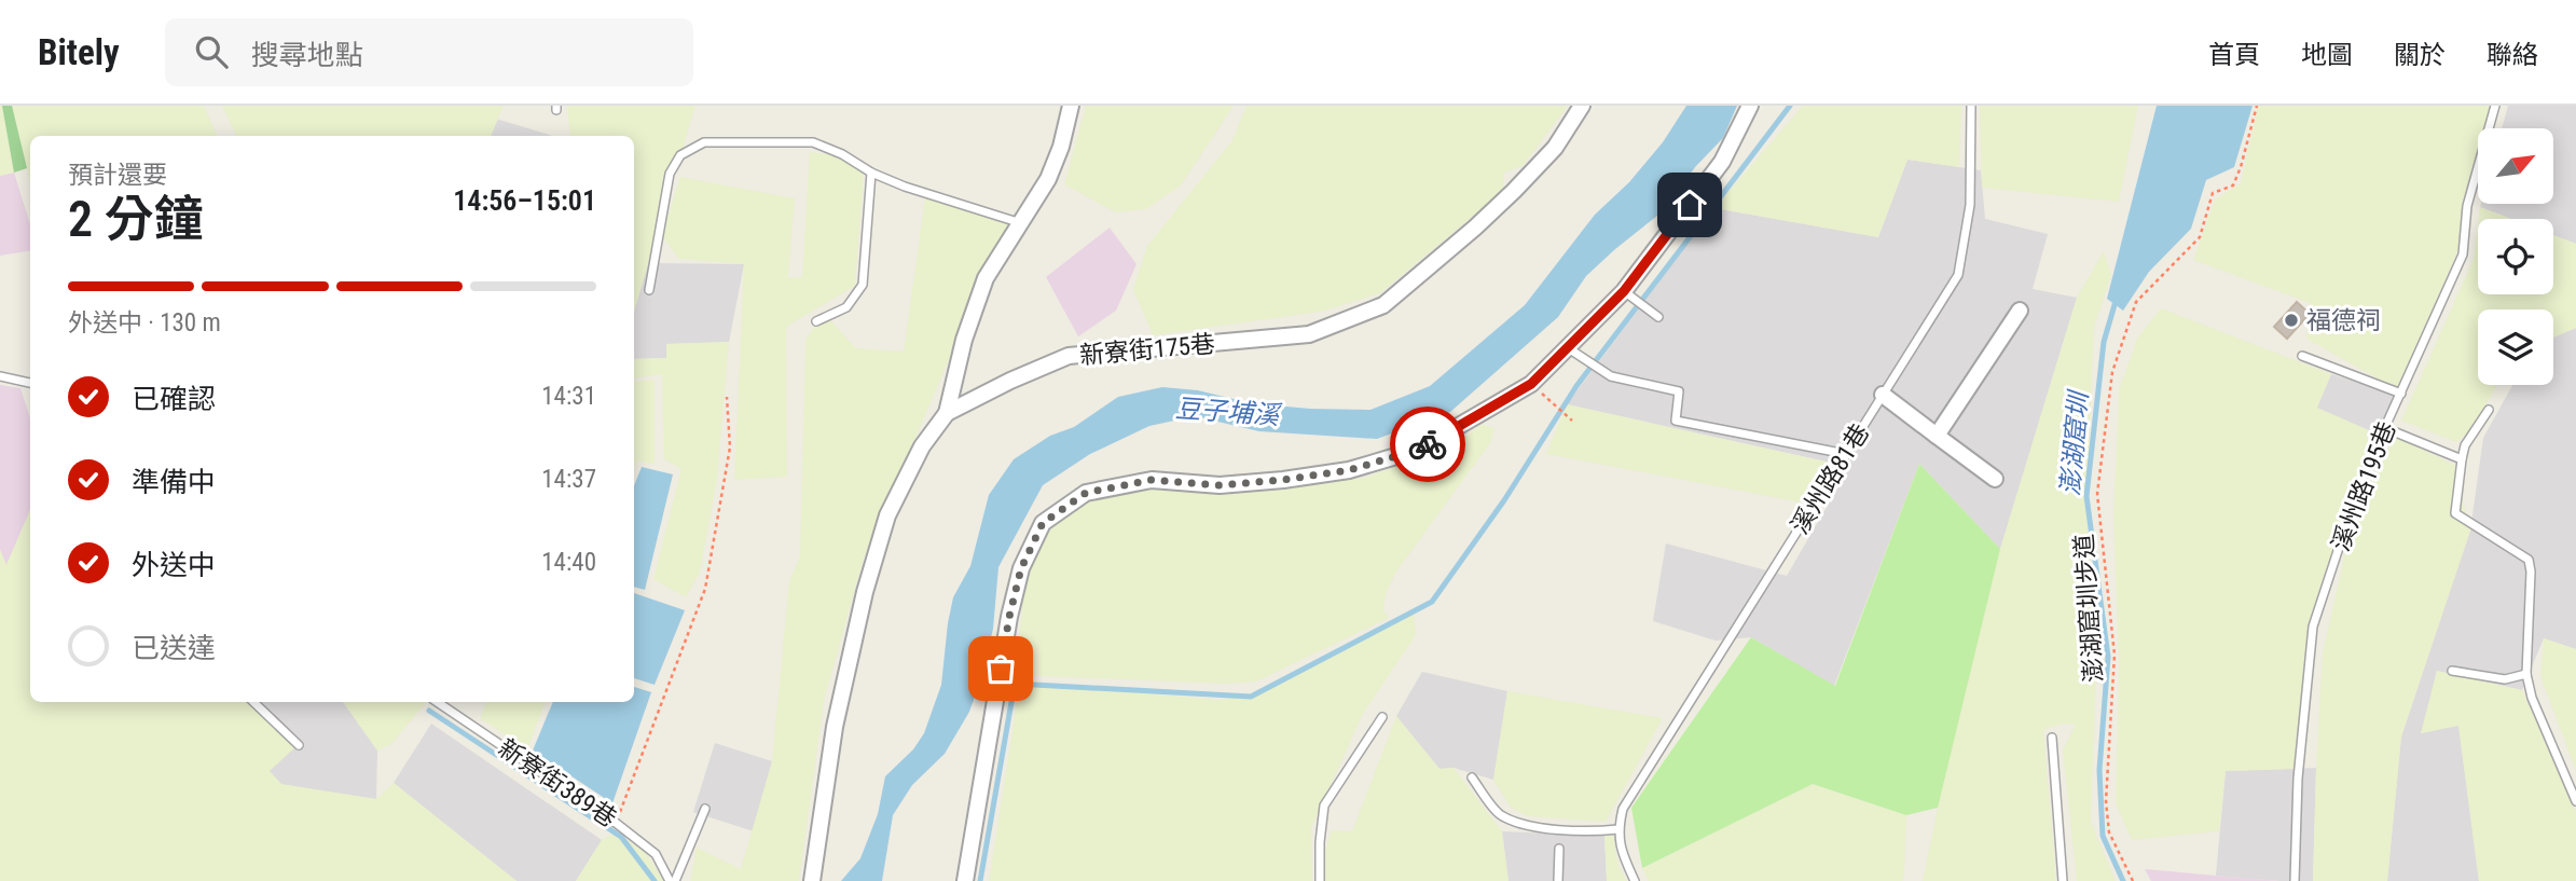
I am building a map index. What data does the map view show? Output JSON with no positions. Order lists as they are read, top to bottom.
{
  "streets": {
    "street": ["新寮街175巷"],
    "lane": ["溪州路81巷", "溪州路195巷", "新寮街389巷"],
    "path": ["澎湖窟圳步道"]
  },
  "water": ["豆子埔溪", "澎湖窟圳"],
  "places": ["福德祠"],
  "north": "top right",
  "page": {
    "header": "Bitely",
    "search": "搜尋地點",
    "nav": [
      "首頁",
      "地圖",
      "關於",
      "聯絡"
    ],
    "heading": ["2 分鐘", "預計還要", "14:56–15:01"],
    "bar": "外送中 · 130 m",
    "list": [
      ["已確認", "14:31"],
      ["準備中", "14:37"],
      ["外送中", "14:40"],
      "已送達"
    ]
  }
}
